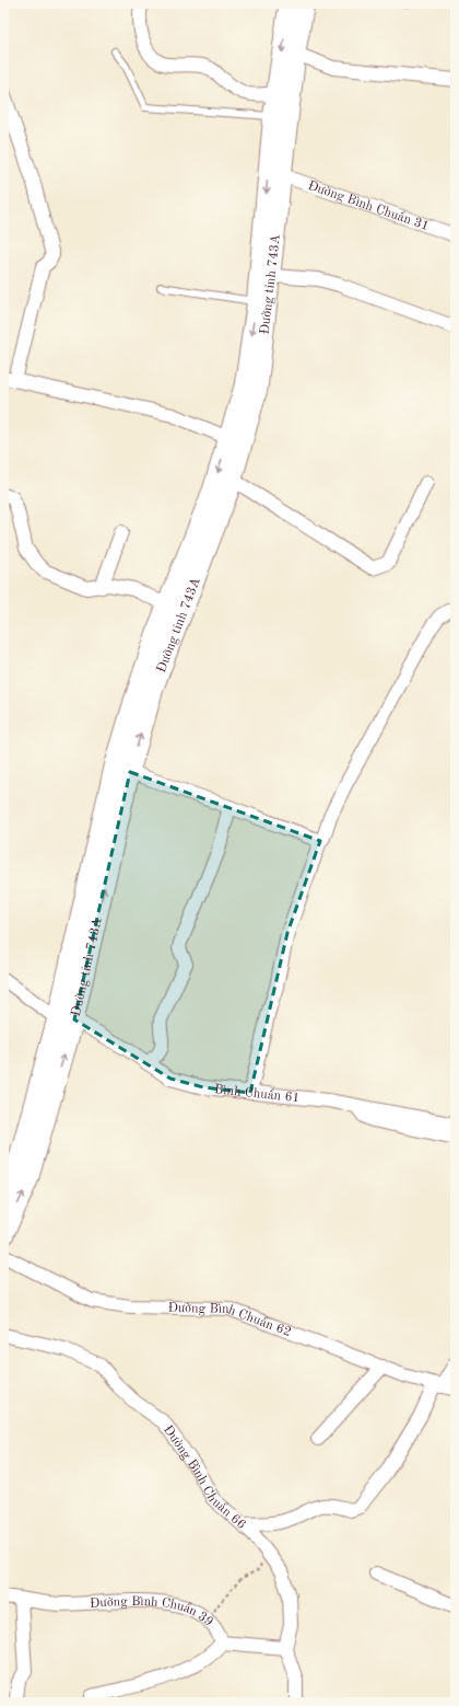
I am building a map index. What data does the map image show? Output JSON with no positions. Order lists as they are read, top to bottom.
{
  "streets": {
    "main road": ["Đường tỉnh 743A"],
    "street": [
      "Đường Bình Chuẩn 31",
      "Bình Chuẩn 61",
      "Đường Bình Chuẩn 62",
      "Đường Bình Chuẩn 66",
      "Đường Bình Chuẩn 39"
    ]
  },
  "crossings": [
    ["Đường Bình Chuẩn 31", "Đường tỉnh 743A"],
    ["Đường tỉnh 743A", "Bình Chuẩn 61"],
    ["Đường Bình Chuẩn 66", "Đường Bình Chuẩn 39"]
  ]
}
